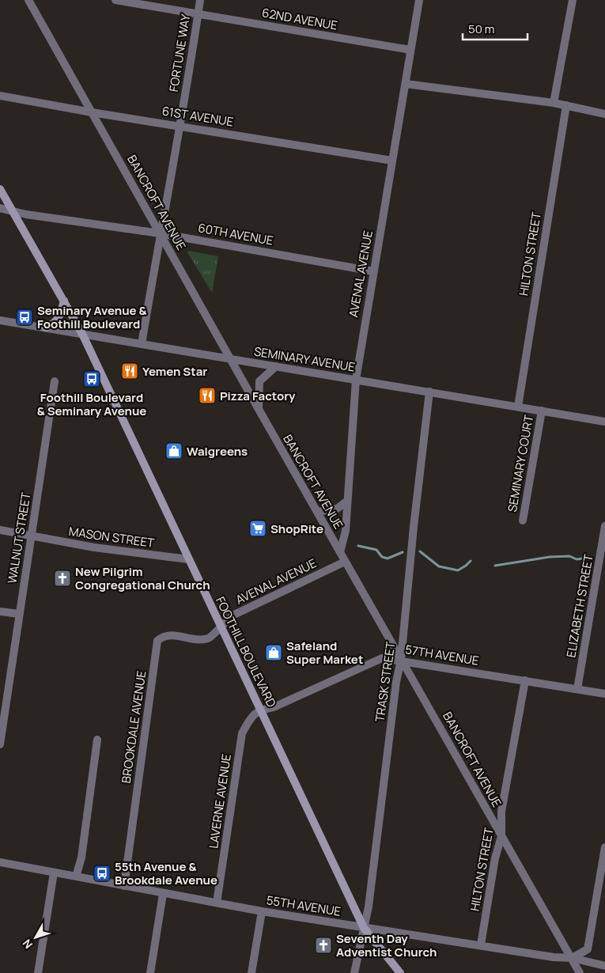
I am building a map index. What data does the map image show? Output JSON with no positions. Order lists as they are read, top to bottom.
{
  "streets": {
    "main road": ["FOOTHILL BOULEVARD"],
    "street": [
      "62ND AVENUE",
      "FORTUNE WAY",
      "61ST AVENUE",
      "BANCROFT AVENUE",
      "60TH AVENUE",
      "HILTON STREET",
      "AVENAL AVENUE",
      "SEMINARY AVENUE",
      "SEMINARY COURT",
      "MASON STREET",
      "WALNUT STREET",
      "ELIZABETH STREET",
      "57TH AVENUE",
      "TRASK STREET",
      "BROOKDALE AVENUE",
      "LAVERNE AVENUE",
      "55TH AVENUE"
    ]
  },
  "crossings": [
    ["62ND AVENUE", "FORTUNE WAY"],
    ["62ND AVENUE", "AVENAL AVENUE"],
    ["FORTUNE WAY", "61ST AVENUE"],
    ["FORTUNE WAY", "BANCROFT AVENUE"],
    ["FORTUNE WAY", "60TH AVENUE"],
    ["FORTUNE WAY", "SEMINARY AVENUE"],
    ["61ST AVENUE", "BANCROFT AVENUE"],
    ["61ST AVENUE", "AVENAL AVENUE"],
    ["BANCROFT AVENUE", "60TH AVENUE"],
    ["BANCROFT AVENUE", "HILTON STREET"],
    ["BANCROFT AVENUE", "AVENAL AVENUE"],
    ["BANCROFT AVENUE", "SEMINARY AVENUE"],
    ["BANCROFT AVENUE", "57TH AVENUE"],
    ["BANCROFT AVENUE", "TRASK STREET"],
    ["BANCROFT AVENUE", "55TH AVENUE"],
    ["60TH AVENUE", "AVENAL AVENUE"],
    ["60TH AVENUE", "FOOTHILL BOULEVARD"],
    ["HILTON STREET", "SEMINARY AVENUE"],
    ["HILTON STREET", "57TH AVENUE"],
    ["HILTON STREET", "55TH AVENUE"],
    ["AVENAL AVENUE", "SEMINARY AVENUE"],
    ["AVENAL AVENUE", "FOOTHILL BOULEVARD"],
    ["AVENAL AVENUE", "BROOKDALE AVENUE"],
    ["SEMINARY AVENUE", "SEMINARY COURT"],
    ["SEMINARY AVENUE", "FOOTHILL BOULEVARD"],
    ["SEMINARY AVENUE", "TRASK STREET"],
    ["MASON STREET", "WALNUT STREET"],
    ["MASON STREET", "FOOTHILL BOULEVARD"],
    ["ELIZABETH STREET", "57TH AVENUE"],
    ["FOOTHILL BOULEVARD", "57TH AVENUE"],
    ["FOOTHILL BOULEVARD", "TRASK STREET"],
    ["FOOTHILL BOULEVARD", "BROOKDALE AVENUE"],
    ["FOOTHILL BOULEVARD", "LAVERNE AVENUE"],
    ["FOOTHILL BOULEVARD", "55TH AVENUE"],
    ["57TH AVENUE", "TRASK STREET"],
    ["57TH AVENUE", "LAVERNE AVENUE"],
    ["TRASK STREET", "55TH AVENUE"],
    ["BROOKDALE AVENUE", "55TH AVENUE"],
    ["LAVERNE AVENUE", "55TH AVENUE"]
  ],
  "places": {
    "bus stop": ["Seminary Avenue & Foothill Boulevard", "Foothill Boulevard & Seminary Avenue", "55th Avenue & Brookdale Avenue"],
    "restaurant": ["Yemen Star", "Pizza Factory"],
    "shop": ["Walgreens", "Safeland Super Market"],
    "supermarket": ["ShopRite"],
    "church": ["New Pilgrim Congregational Church", "Seventh Day Adventist Church"]
  },
  "scale_bar": "50 m",
  "north": "bottom left"
}
